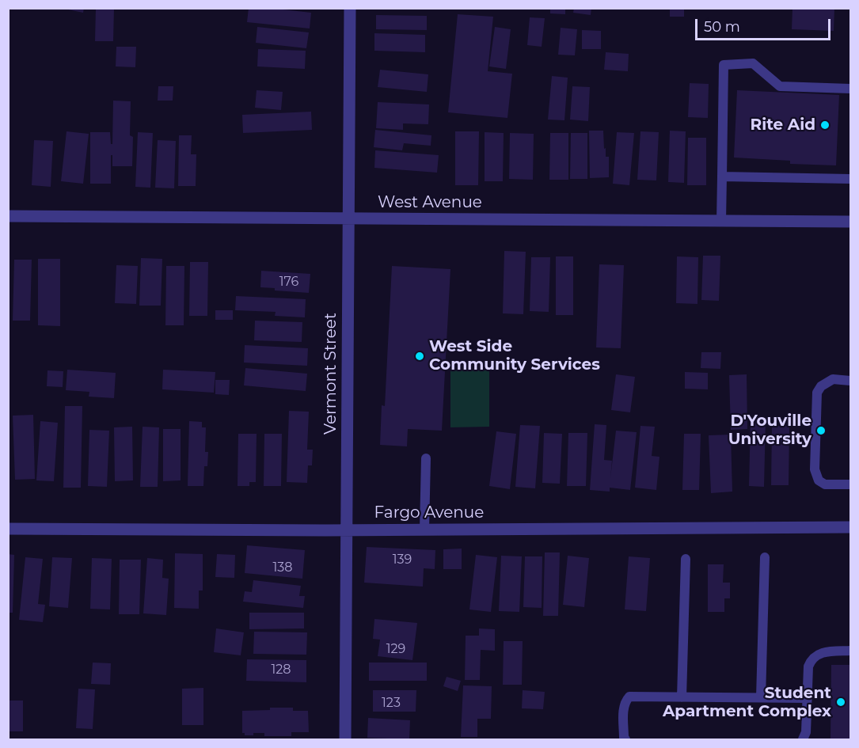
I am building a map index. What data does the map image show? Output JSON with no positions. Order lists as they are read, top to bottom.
{
  "streets": {
    "street": ["West Avenue", "Vermont Street", "Fargo Avenue"]
  },
  "crossings": [
    ["West Avenue", "Vermont Street"],
    ["Vermont Street", "Fargo Avenue"]
  ],
  "places": [
    "Rite Aid",
    "West Side Community Services",
    "D'Youville University",
    "Student Apartment Complex"
  ],
  "house_numbers": [
    "176",
    "139",
    "138",
    "129",
    "128",
    "123"
  ],
  "scale_bar": "50 m"
}
